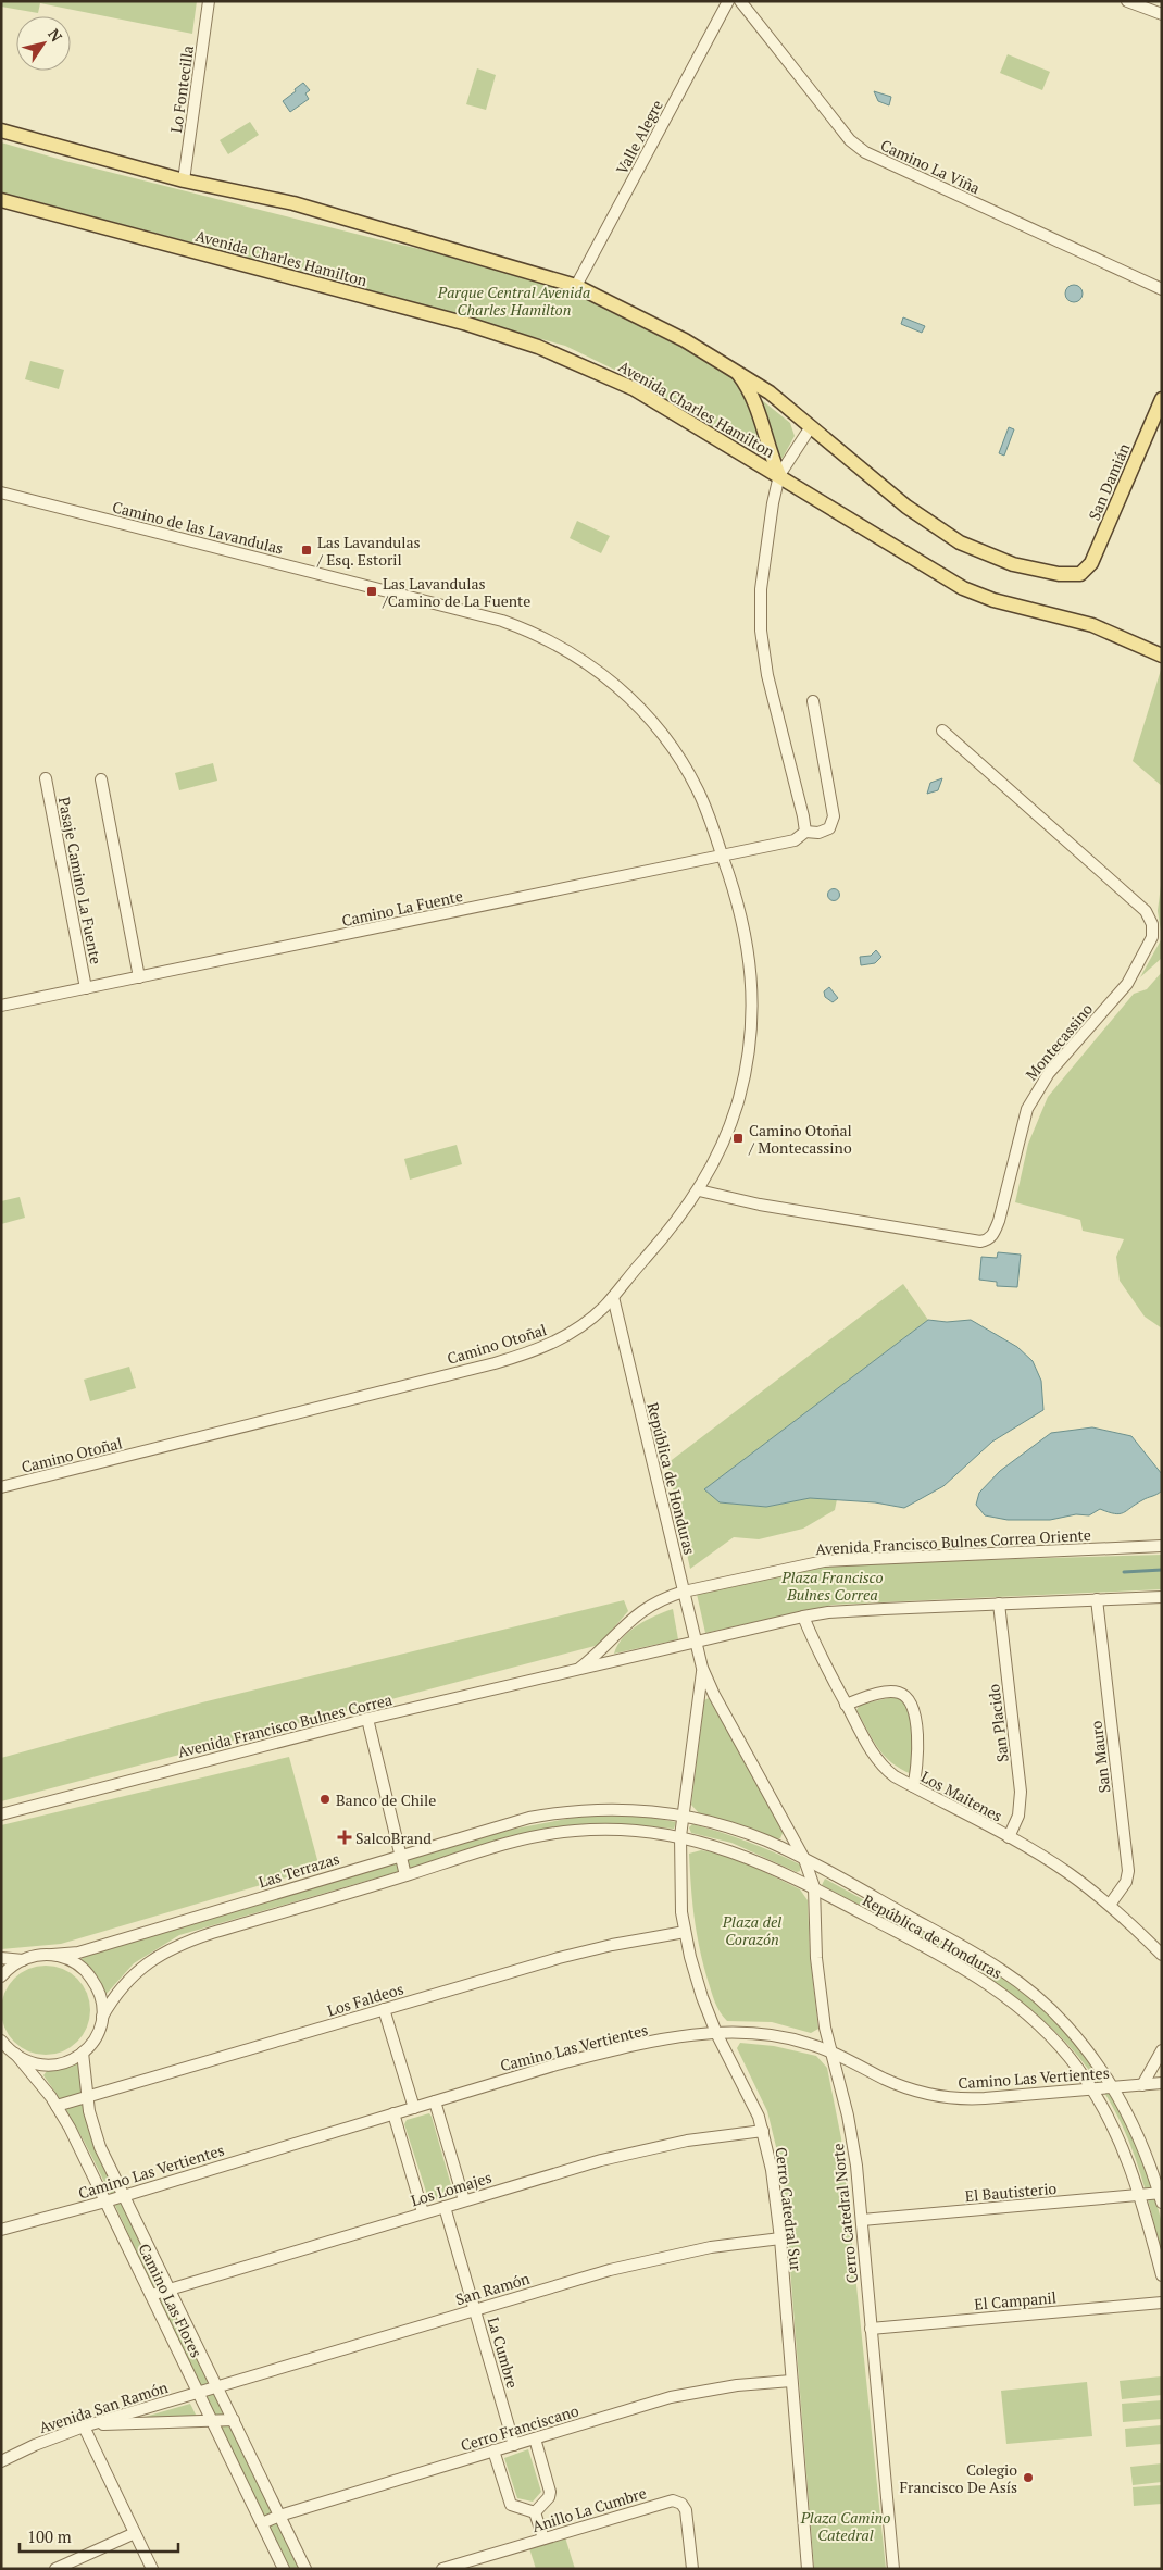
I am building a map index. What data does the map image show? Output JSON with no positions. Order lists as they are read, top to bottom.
{
  "streets": {
    "main road": ["Avenida Charles Hamilton", "San Damián"],
    "street": [
      "Lo Fontecilla",
      "Valle Alegre",
      "Camino La Viña",
      "Camino de las Lavandulas",
      "Pasaje Camino La Fuente",
      "Camino La Fuente",
      "Montecassino",
      "Camino Otoñal",
      "República de Honduras",
      "Avenida Francisco Bulnes Correa Oriente",
      "San Placido",
      "Avenida Francisco Bulnes Correa",
      "San Mauro",
      "Los Maitenes",
      "Las Terrazas",
      "Los Faldeos",
      "Camino Las Vertientes",
      "Los Lomajes",
      "El Bautisterio",
      "Cerro Catedral Sur",
      "Cerro Catedral Norte",
      "San Ramón",
      "Camino Las Flores",
      "El Campanil",
      "La Cumbre",
      "Avenida San Ramón",
      "Cerro Franciscano",
      "Anillo La Cumbre"
    ]
  },
  "crossings": [
    ["Camino de las Lavandulas", "Camino La Fuente"],
    ["Camino de las Lavandulas", "Camino Otoñal"],
    ["Pasaje Camino La Fuente", "Camino La Fuente"],
    ["Camino La Fuente", "Camino Otoñal"],
    ["Montecassino", "Camino Otoñal"],
    ["Camino Otoñal", "República de Honduras"],
    ["República de Honduras", "Avenida Francisco Bulnes Correa Oriente"],
    ["República de Honduras", "Avenida Francisco Bulnes Correa"],
    ["República de Honduras", "Las Terrazas"],
    ["República de Honduras", "Camino Las Vertientes"],
    ["República de Honduras", "El Bautisterio"],
    ["República de Honduras", "Cerro Catedral Sur"],
    ["República de Honduras", "Cerro Catedral Norte"],
    ["Avenida Francisco Bulnes Correa Oriente", "Avenida Francisco Bulnes Correa"],
    ["San Placido", "Los Maitenes"],
    ["San Mauro", "Los Maitenes"],
    ["Los Faldeos", "Cerro Catedral Sur"],
    ["Los Faldeos", "Camino Las Flores"],
    ["Camino Las Vertientes", "Cerro Catedral Sur"],
    ["Camino Las Vertientes", "Cerro Catedral Norte"],
    ["Camino Las Vertientes", "Camino Las Flores"],
    ["Los Lomajes", "Cerro Catedral Sur"],
    ["Los Lomajes", "Camino Las Flores"],
    ["Los Lomajes", "La Cumbre"],
    ["El Bautisterio", "Cerro Catedral Norte"],
    ["Cerro Catedral Sur", "San Ramón"],
    ["Cerro Catedral Sur", "Cerro Franciscano"],
    ["Cerro Catedral Norte", "El Campanil"],
    ["San Ramón", "Camino Las Flores"],
    ["San Ramón", "La Cumbre"],
    ["San Ramón", "Avenida San Ramón"],
    ["Camino Las Flores", "Avenida San Ramón"],
    ["Camino Las Flores", "Cerro Franciscano"],
    ["La Cumbre", "Cerro Franciscano"]
  ],
  "parks": [
    "Parque Central Avenida Charles Hamilton",
    "Plaza Francisco Bulnes Correa",
    "Plaza del Corazón",
    "Plaza Camino Catedral"
  ],
  "places": {
    "transit": ["Las Lavandulas / Esq. Estoril", "Las Lavandulas /Camino de La Fuente", "Camino Otoñal / Montecassino"],
    "other": ["Banco de Chile", "Colegio Francisco De Asís"],
    "health": ["SalcoBrand"]
  },
  "scale_bar": "100 m",
  "north": "top right"
}
